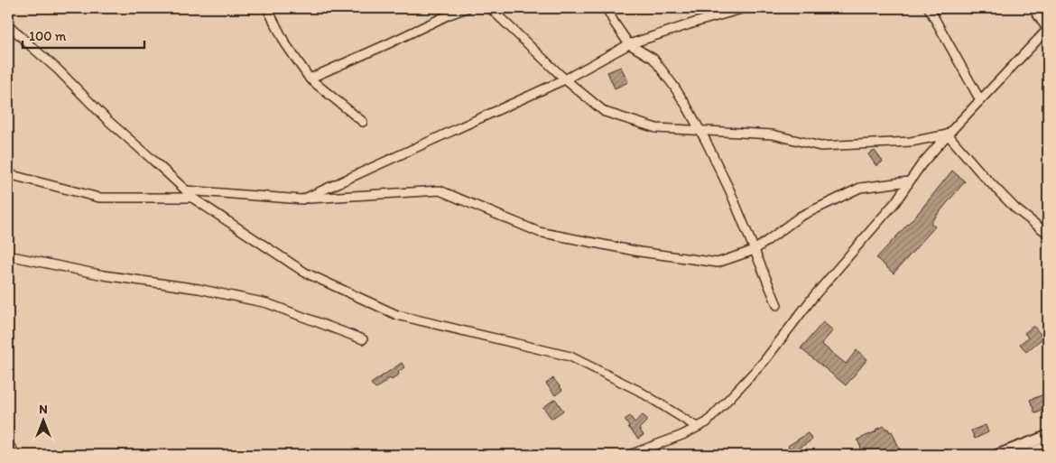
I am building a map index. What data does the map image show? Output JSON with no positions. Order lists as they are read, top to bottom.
{
  "scale_bar": "100 m",
  "north": "top"
}
